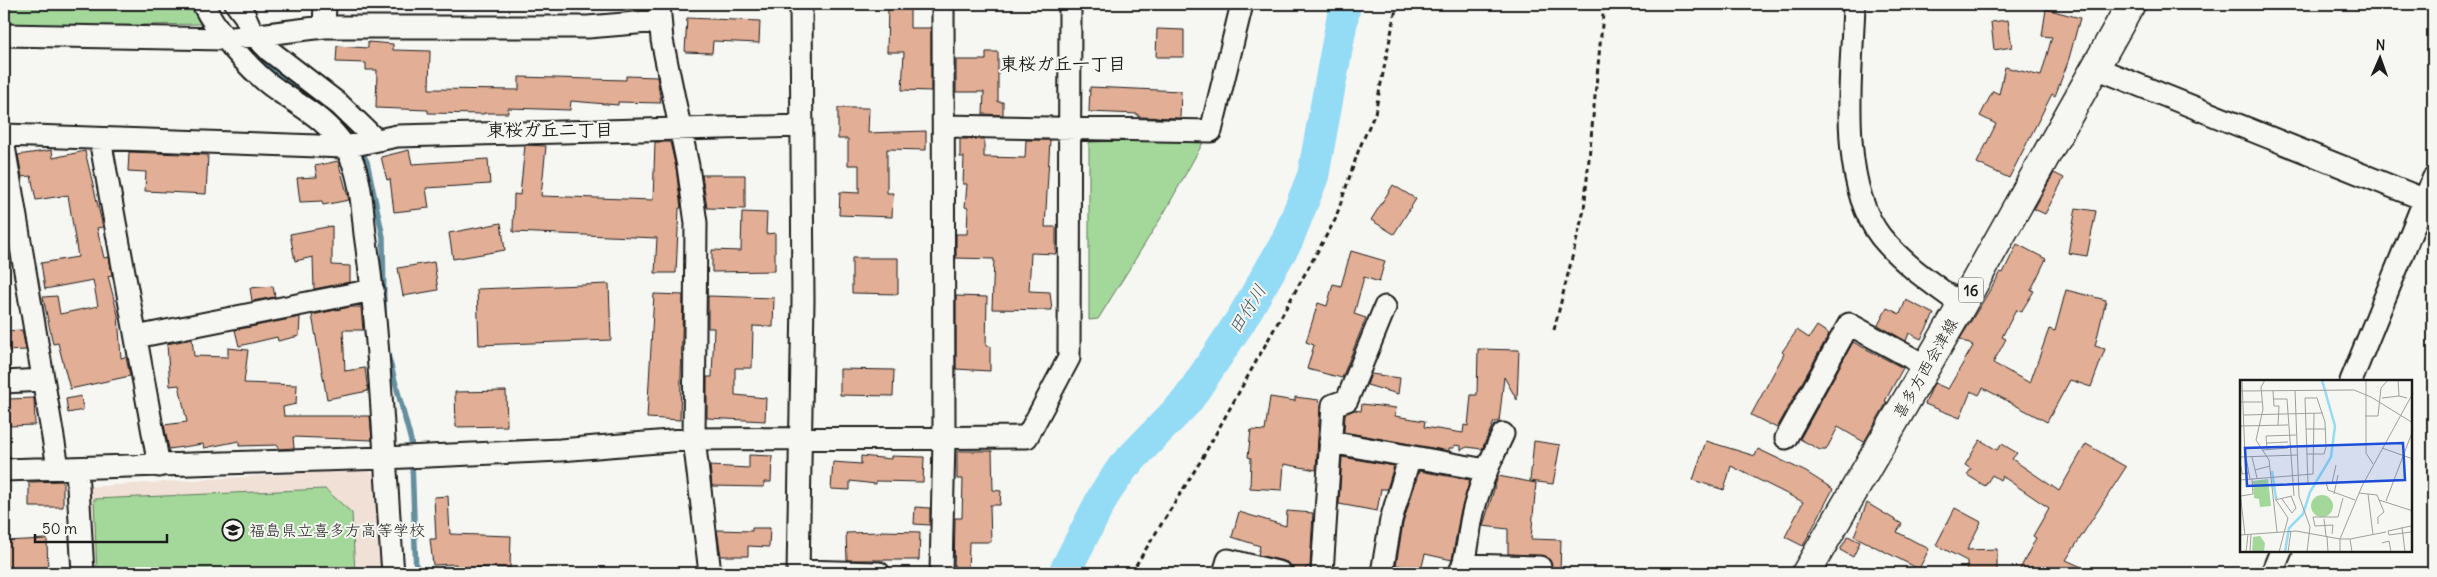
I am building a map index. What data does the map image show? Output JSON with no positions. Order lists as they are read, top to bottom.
{
  "streets": {
    "main road": ["16", "喜多方西会津線"]
  },
  "districts": ["東桜ガ丘一丁目", "東桜ガ丘二丁目"],
  "water": ["田付川"],
  "places": {
    "school or university": ["福島県立喜多方高等学校"]
  },
  "scale_bar": "50 m",
  "north": "top"
}
